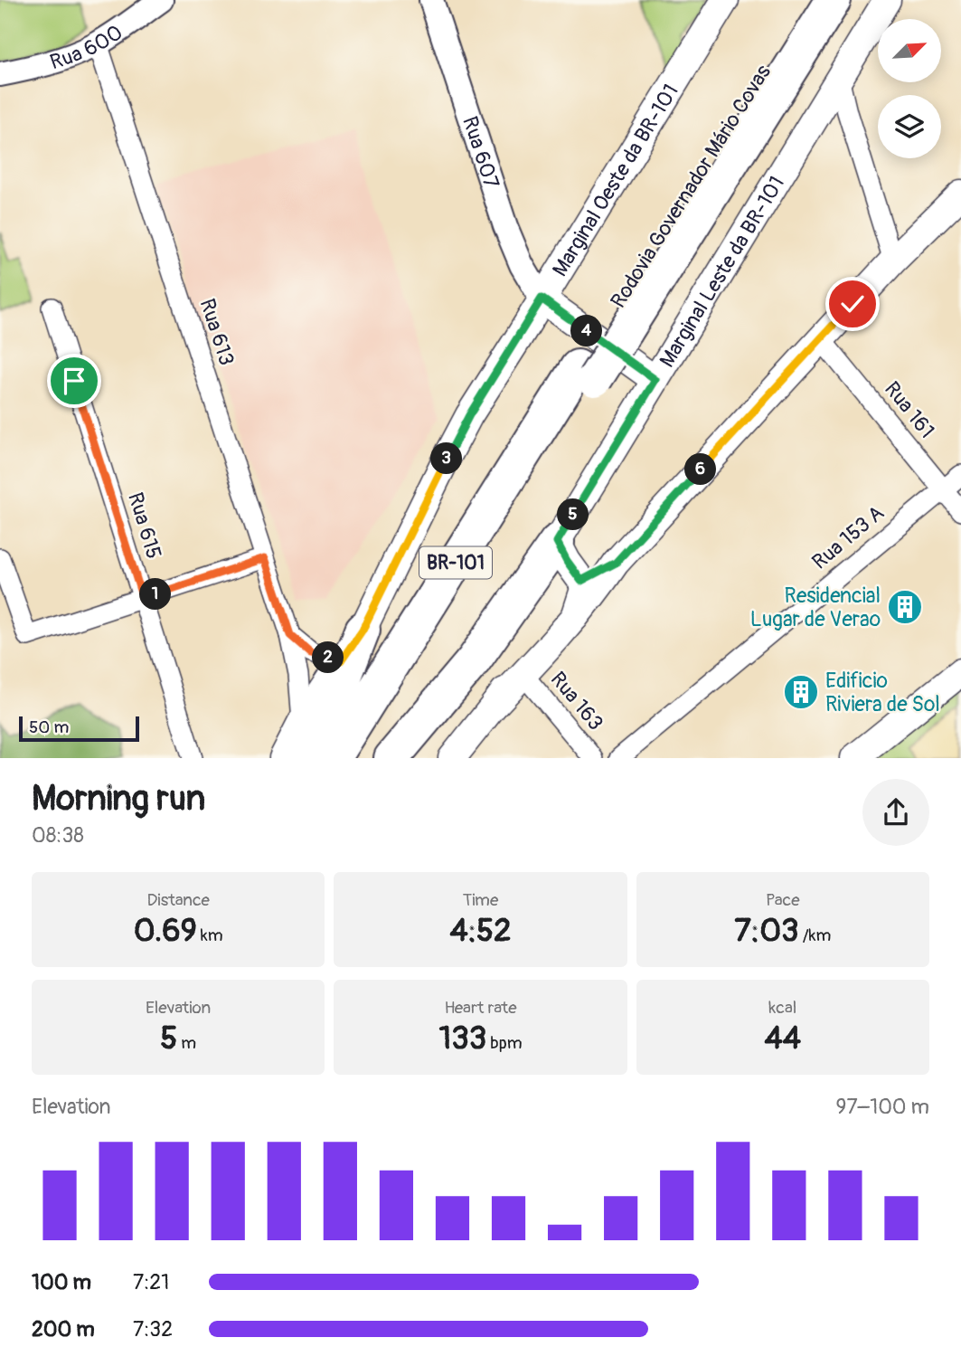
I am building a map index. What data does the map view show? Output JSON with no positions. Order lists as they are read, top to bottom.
{
  "streets": {
    "highway": ["Rodovia Governador Mário Covas", "BR-101"],
    "main road": ["Marginal Oeste da BR-101", "Marginal Leste da BR-101"],
    "street": [
      "Rua 600",
      "Rua 607",
      "Rua 613",
      "Rua 161",
      "Rua 615",
      "Rua 153 A",
      "Rua 163"
    ]
  },
  "crossings": [
    ["Rua 600", "Rua 613"],
    ["Rua 607", "Marginal Oeste da BR-101"],
    ["Marginal Oeste da BR-101", "Rua 613"],
    ["Rua 161", "Rua 153 A"]
  ],
  "places": {
    "building": ["Residencial Lugar de Verao", "Edificio Riviera de Sol"]
  },
  "scale_bar": "50 m",
  "north": "top right",
  "page": {
    "pins": [
      "4",
      "3",
      "6",
      "5",
      "1",
      "2"
    ],
    "scale": "50 m",
    "heading": ["Morning run", "08:38"],
    "stats": [
      ["Distance", "0.69 km"],
      ["Time", "4:52"],
      ["Pace", "7:03 /km"],
      ["Elevation", "5 m"],
      ["Heart rate", "133 bpm"],
      ["kcal", "44"]
    ],
    "chart": ["Elevation", "97–100 m"],
    "list": [
      {
        "name": "100 m",
        "note": "7:21"
      },
      {
        "name": "200 m",
        "note": "7:32"
      }
    ]
  }
}
